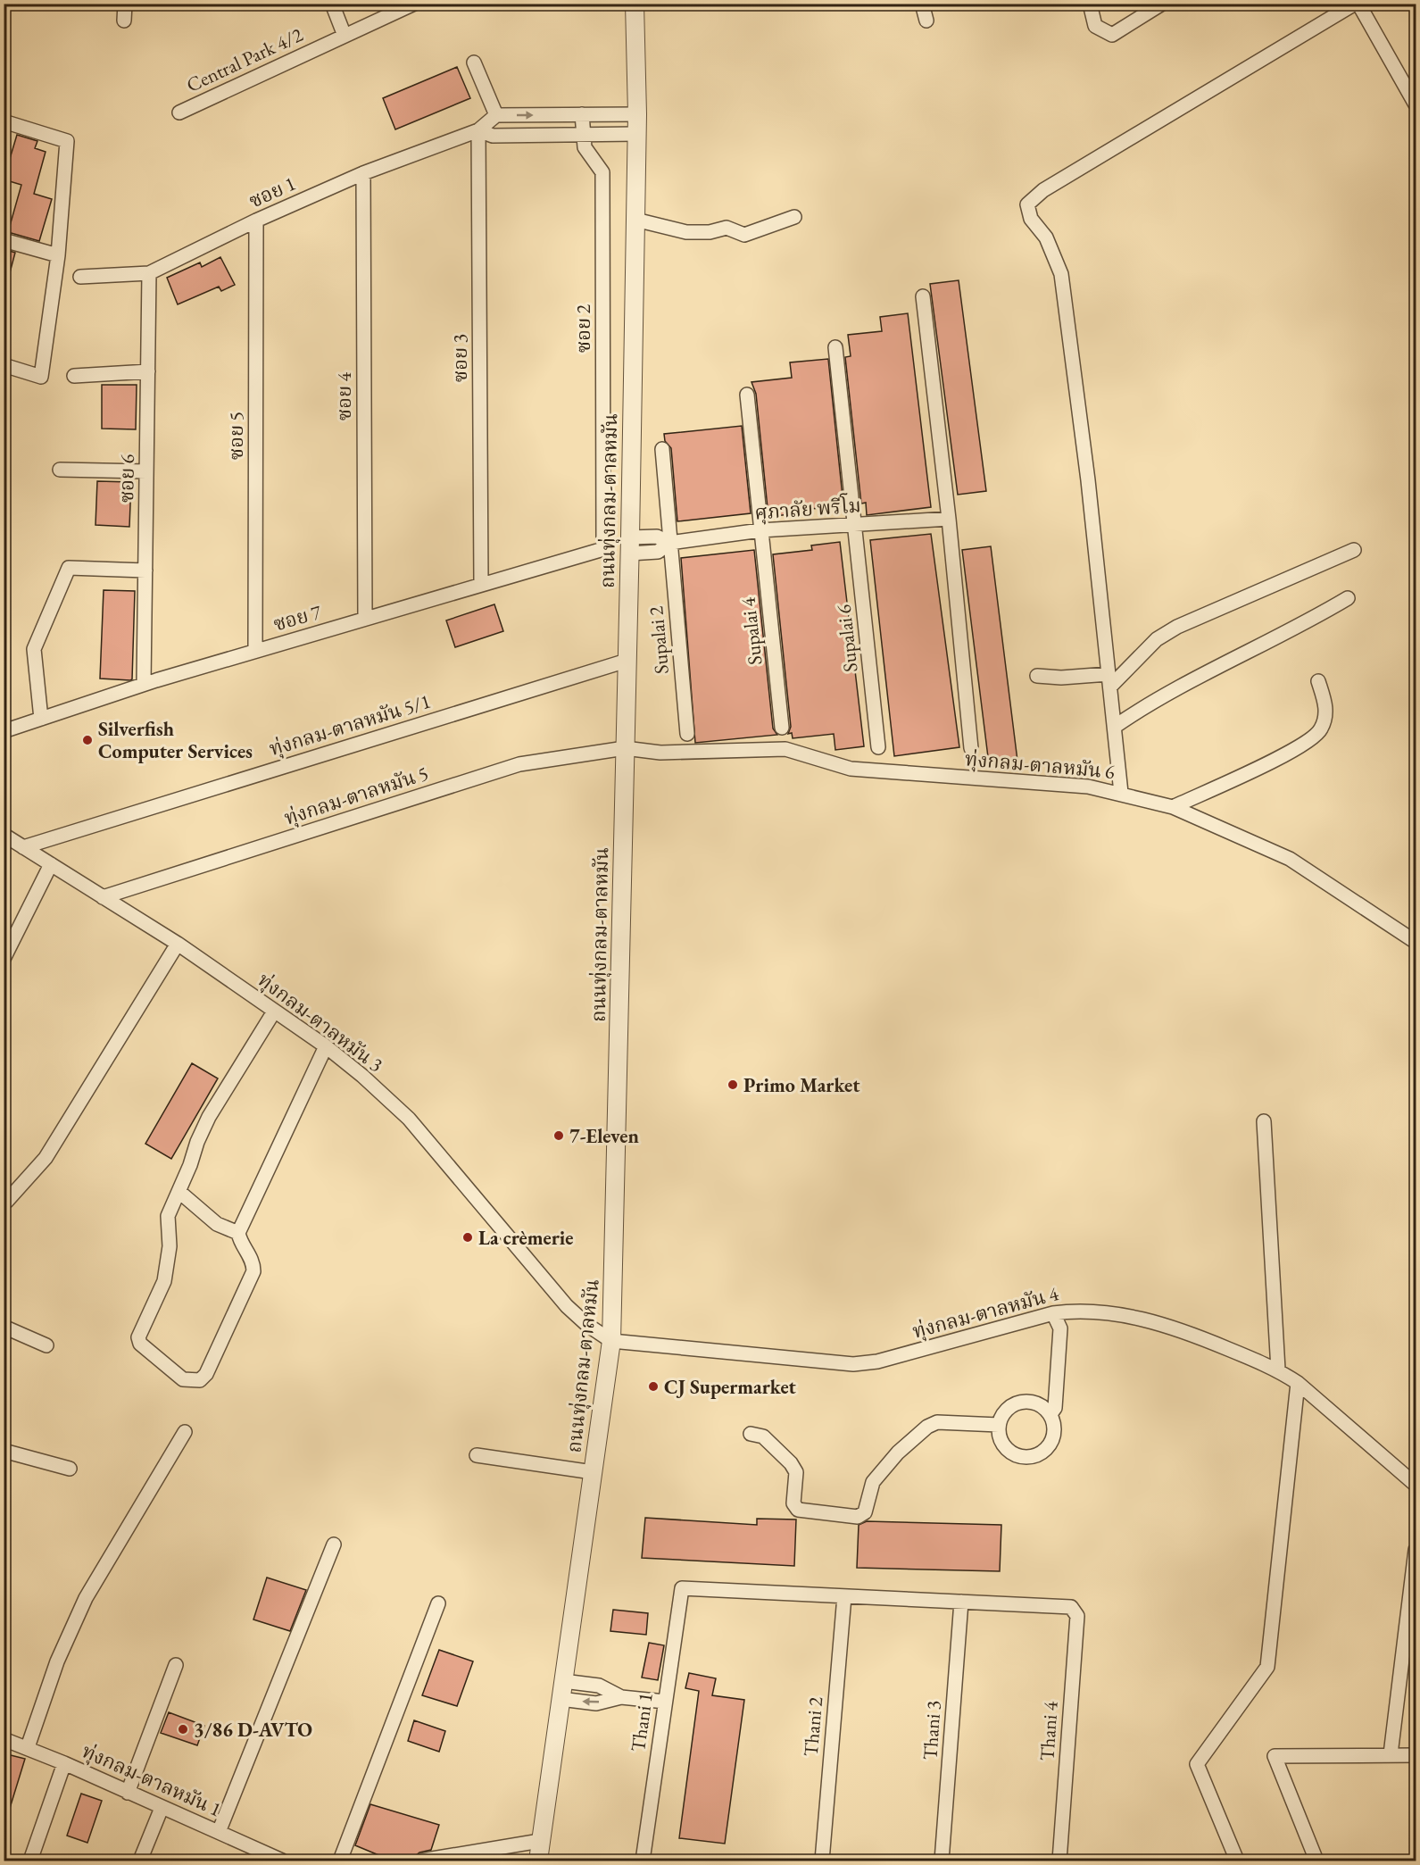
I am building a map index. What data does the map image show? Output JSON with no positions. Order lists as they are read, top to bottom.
{
  "streets": {
    "street": [
      "Central Park 4/2",
      "ซอย 1",
      "ซอย 2",
      "ซอย 3",
      "ซอย 4",
      "ซอย 5",
      "ซอย 6",
      "ถนนทุ่งกลม-ตาลหมัน",
      "ศุภาลัย พรีโม",
      "ซอย 7",
      "Supalai 4",
      "Supalai 6",
      "Supalai 2",
      "ทุ่งกลม-ตาลหมัน 5/1",
      "ทุ่งกลม-ตาลหมัน 6",
      "ทุ่งกลม-ตาลหมัน 5",
      "ทุ่งกลม-ตาลหมัน 3",
      "ทุ่งกลม-ตาลหมัน 4",
      "Thani 1",
      "Thani 2",
      "Thani 3",
      "Thani 4",
      "ทุ่งกลม-ตาลหมัน 1"
    ]
  },
  "crossings": [
    ["ซอย 1", "ซอย 3"],
    ["ซอย 1", "ซอย 4"],
    ["ซอย 1", "ซอย 5"],
    ["ซอย 1", "ซอย 6"],
    ["ซอย 2", "ซอย 7"],
    ["ซอย 3", "ซอย 7"],
    ["ซอย 4", "ซอย 7"],
    ["ซอย 5", "ซอย 7"],
    ["ซอย 6", "ซอย 7"],
    ["ถนนทุ่งกลม-ตาลหมัน", "ศุภาลัย พรีโม"],
    ["ถนนทุ่งกลม-ตาลหมัน", "ทุ่งกลม-ตาลหมัน 5/1"],
    ["ถนนทุ่งกลม-ตาลหมัน", "ทุ่งกลม-ตาลหมัน 6"],
    ["ถนนทุ่งกลม-ตาลหมัน", "ทุ่งกลม-ตาลหมัน 5"],
    ["ถนนทุ่งกลม-ตาลหมัน", "ทุ่งกลม-ตาลหมัน 3"],
    ["ถนนทุ่งกลม-ตาลหมัน", "ทุ่งกลม-ตาลหมัน 4"],
    ["ศุภาลัย พรีโม", "Supalai 4"],
    ["ศุภาลัย พรีโม", "Supalai 6"],
    ["ศุภาลัย พรีโม", "Supalai 2"],
    ["ทุ่งกลม-ตาลหมัน 5/1", "ทุ่งกลม-ตาลหมัน 3"],
    ["ทุ่งกลม-ตาลหมัน 6", "ทุ่งกลม-ตาลหมัน 5"],
    ["ทุ่งกลม-ตาลหมัน 5", "ทุ่งกลม-ตาลหมัน 3"],
    ["ทุ่งกลม-ตาลหมัน 3", "ทุ่งกลม-ตาลหมัน 4"],
    ["Thani 1", "Thani 2"],
    ["Thani 3", "Thani 4"]
  ],
  "places": [
    "Silverfish Computer Services",
    "Primo Market",
    "7-Eleven",
    "La crèmerie",
    "CJ Supermarket",
    "3/86 D-AVTO"
  ]
}
